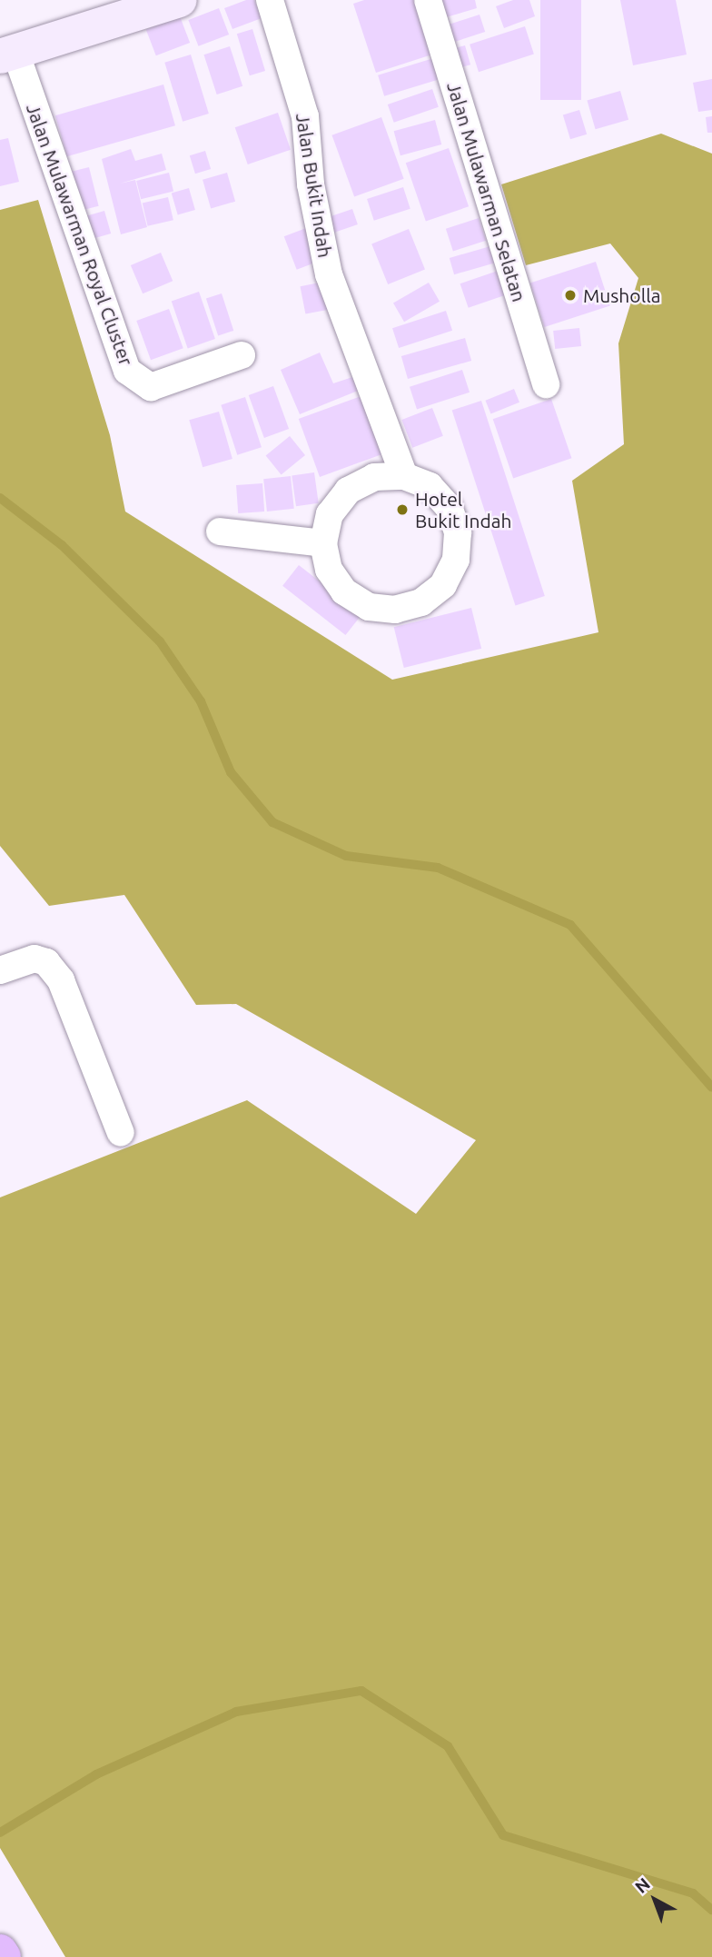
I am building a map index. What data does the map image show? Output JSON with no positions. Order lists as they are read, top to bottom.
{
  "streets": {
    "street": ["Jalan Bukit Indah", "Jalan Mulawarman Selatan", "Jalan Mulawarman Royal Cluster"]
  },
  "places": ["Musholla", "Hotel Bukit Indah"],
  "north": "top left"
}
